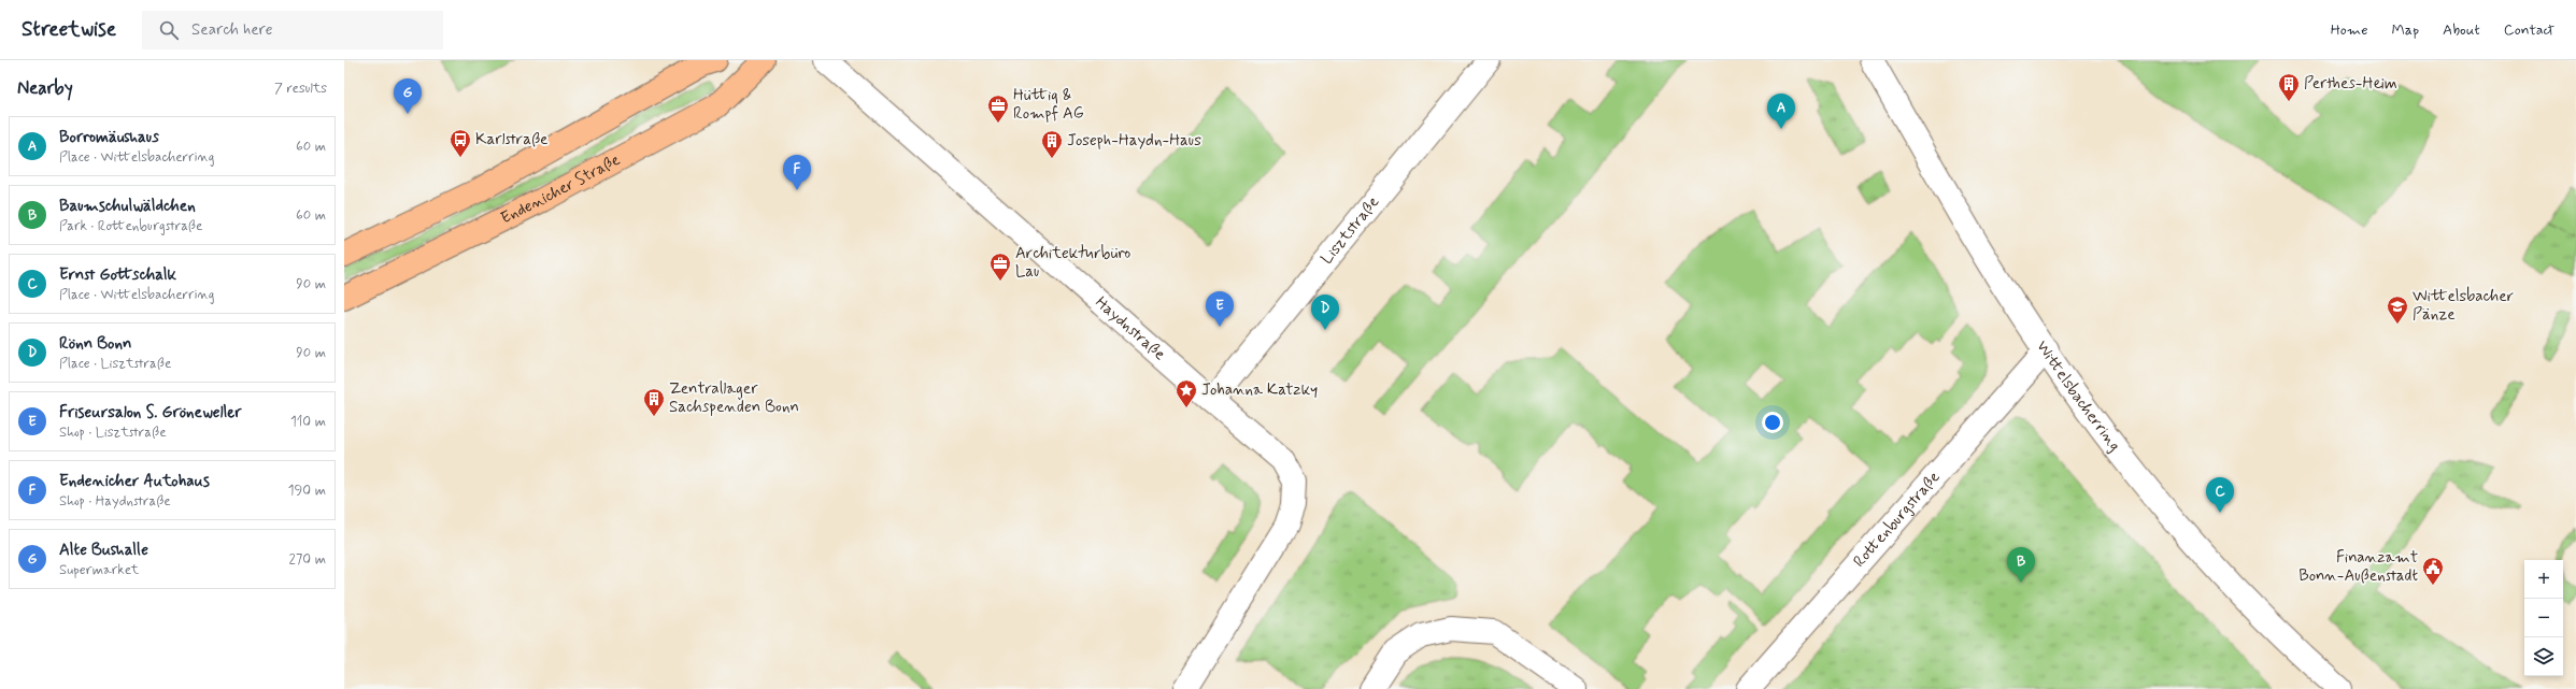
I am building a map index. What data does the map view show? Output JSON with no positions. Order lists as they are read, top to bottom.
{
  "streets": {
    "main road": ["Endenicher Straße"],
    "street": [
      "Lisztstraße",
      "Haydnstraße",
      "Wittelsbacherring",
      "Rottenburgstraße"
    ]
  },
  "crossings": [
    ["Lisztstraße", "Haydnstraße"],
    ["Wittelsbacherring", "Rottenburgstraße"]
  ],
  "places": {
    "building": ["Perthes-Heim", "Joseph-Haydn-Haus", "Zentrallager Sachspenden Bonn"],
    "office": ["Hüttig & Rompf AG", "Architekturbüro Lau"],
    "bus stop": ["Karlstraße"],
    "school or university": ["Wittelsbacher Pänze"],
    "place": ["Johanna Katzky"],
    "public building": ["Finanzamt Bonn-Außenstadt"]
  },
  "page": {
    "header": "Streetwise",
    "search": "Search here",
    "nav": [
      "Home",
      "Map",
      "About",
      "Contact"
    ],
    "heading": ["Nearby", "7 results"],
    "pins": [
      "G",
      "A",
      "F",
      "E",
      "D",
      "C",
      "B"
    ],
    "list": [
      {
        "mark": "A",
        "name": "Borromäushaus",
        "note": "Place · Wittelsbacherring",
        "value": "60 m"
      },
      {
        "mark": "B",
        "name": "Baumschulwäldchen",
        "note": "Park · Rottenburgstraße",
        "value": "60 m"
      },
      {
        "mark": "C",
        "name": "Ernst Gottschalk",
        "note": "Place · Wittelsbacherring",
        "value": "90 m"
      },
      {
        "mark": "D",
        "name": "Rönn Bonn",
        "note": "Place · Lisztstraße",
        "value": "90 m"
      },
      {
        "mark": "E",
        "name": "Friseursalon S. Gröneweller",
        "note": "Shop · Lisztstraße",
        "value": "110 m"
      },
      {
        "mark": "F",
        "name": "Endenicher Autohaus",
        "note": "Shop · Haydnstraße",
        "value": "190 m"
      },
      {
        "mark": "G",
        "name": "Alte Bushalle",
        "note": "Supermarket",
        "value": "270 m"
      }
    ],
    "map_buttons": ["+", "−"]
  }
}
